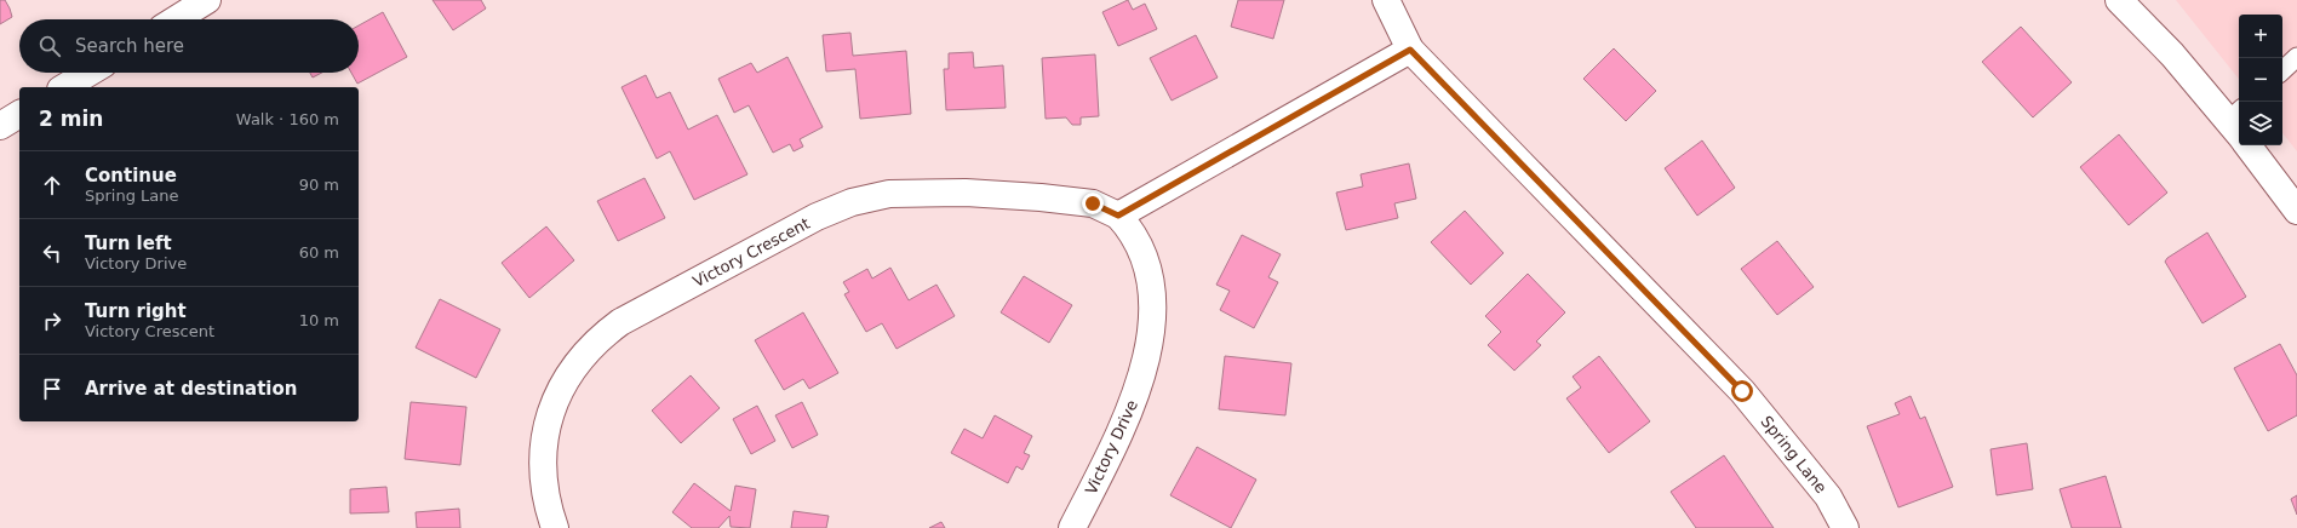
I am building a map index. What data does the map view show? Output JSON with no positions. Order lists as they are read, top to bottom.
{
  "streets": {
    "street": ["Victory Crescent", "Victory Drive", "Spring Lane"]
  },
  "crossings": [
    ["Victory Crescent", "Victory Drive"]
  ],
  "page": {
    "map_buttons": ["+", "−"],
    "search": "Search here",
    "heading": ["2 min", "Walk · 160 m"],
    "list": [
      ["Continue", "Spring Lane", "90 m"],
      ["Turn left", "Victory Drive", "60 m"],
      ["Turn right", "Victory Crescent", "10 m"],
      "Arrive at destination"
    ]
  }
}
